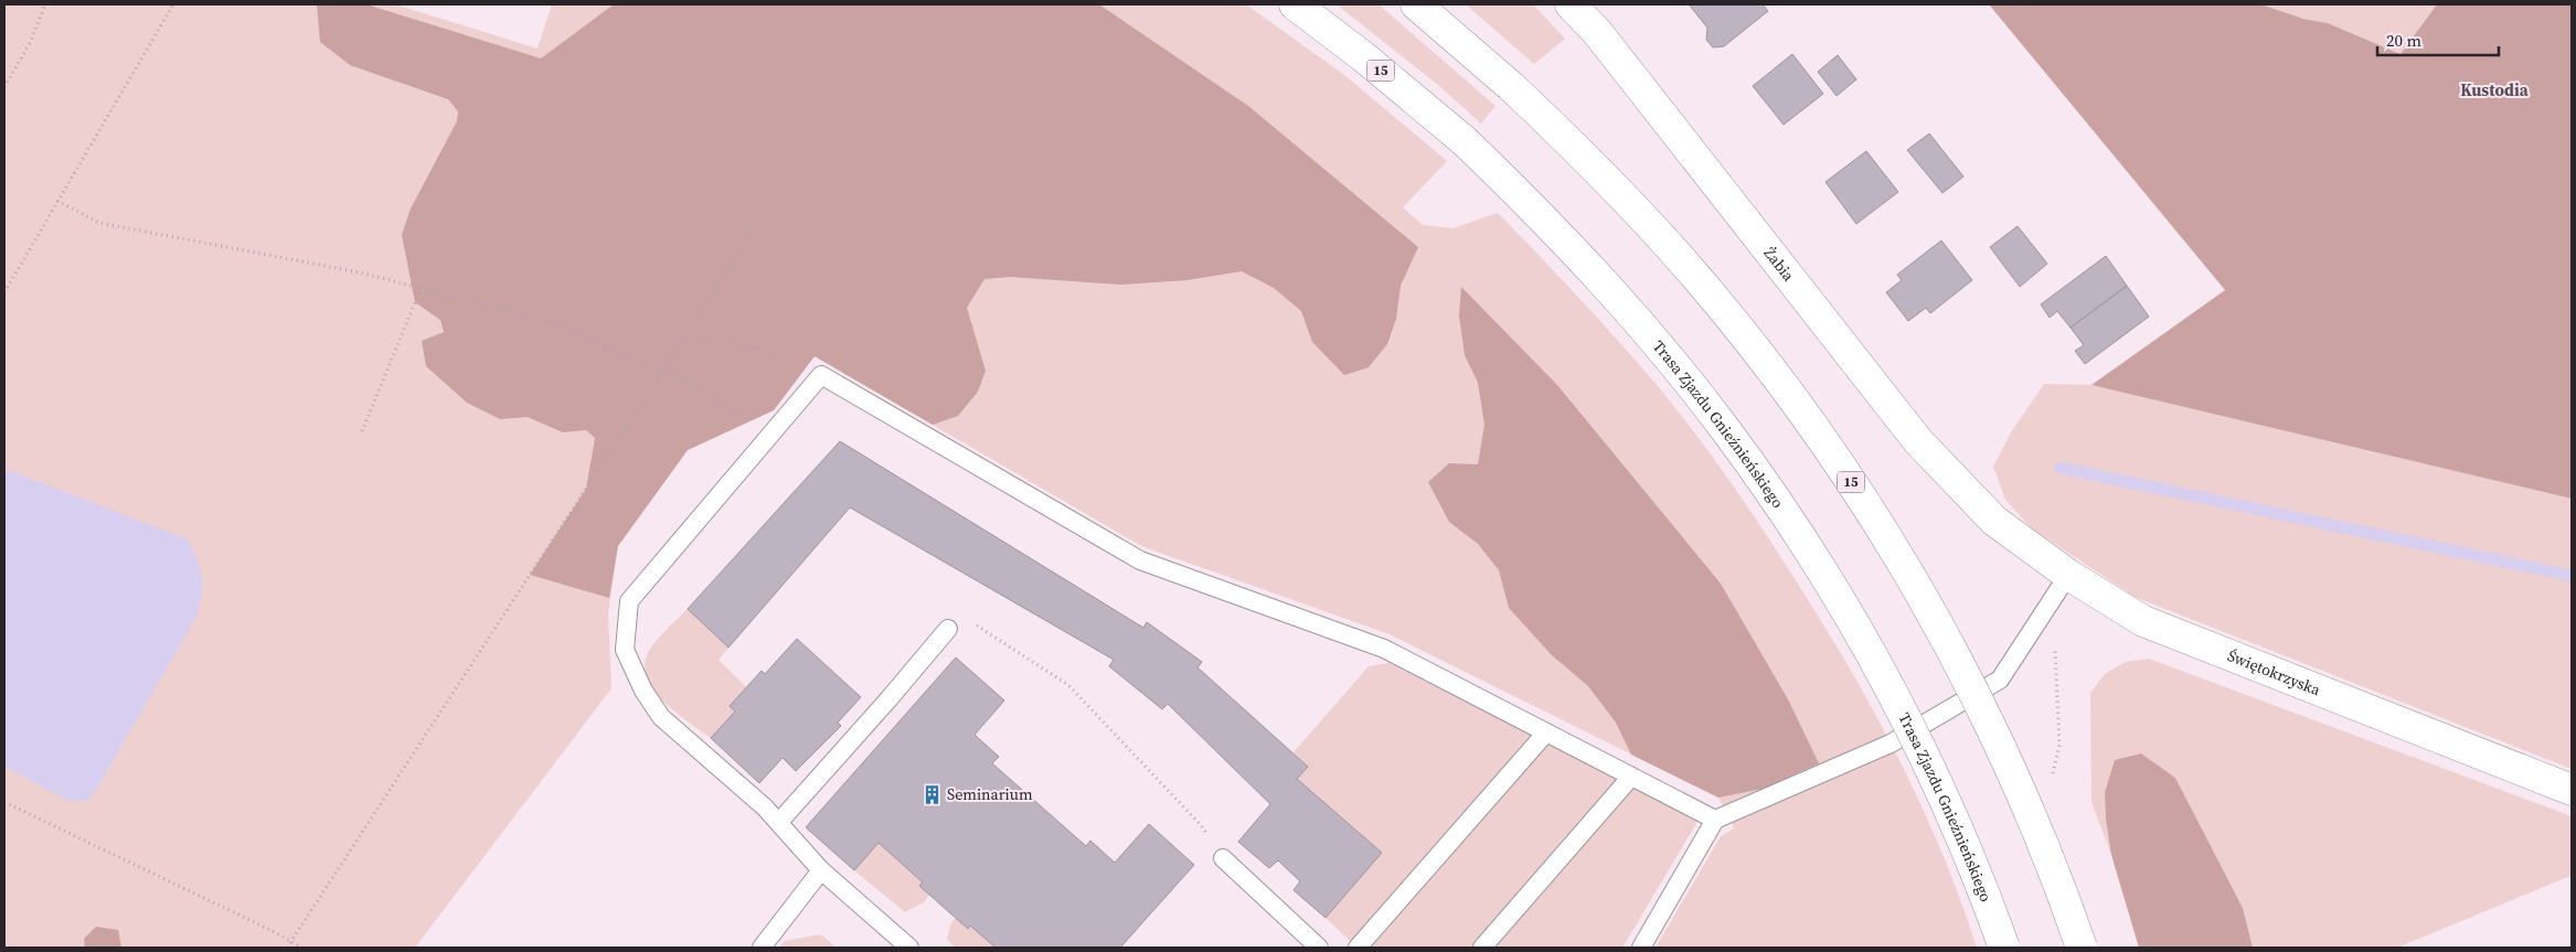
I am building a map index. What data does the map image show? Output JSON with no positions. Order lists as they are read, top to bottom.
{
  "streets": {
    "main road": [
      "15",
      "Żabia",
      "Trasa Zjazdu Gnieźnieńskiego",
      "Świętokrzyska"
    ]
  },
  "crossings": [
    ["Żabia", "Świętokrzyska"]
  ],
  "districts": ["Kustodia"],
  "places": {
    "building": ["Seminarium"]
  },
  "scale_bar": "20 m"
}
